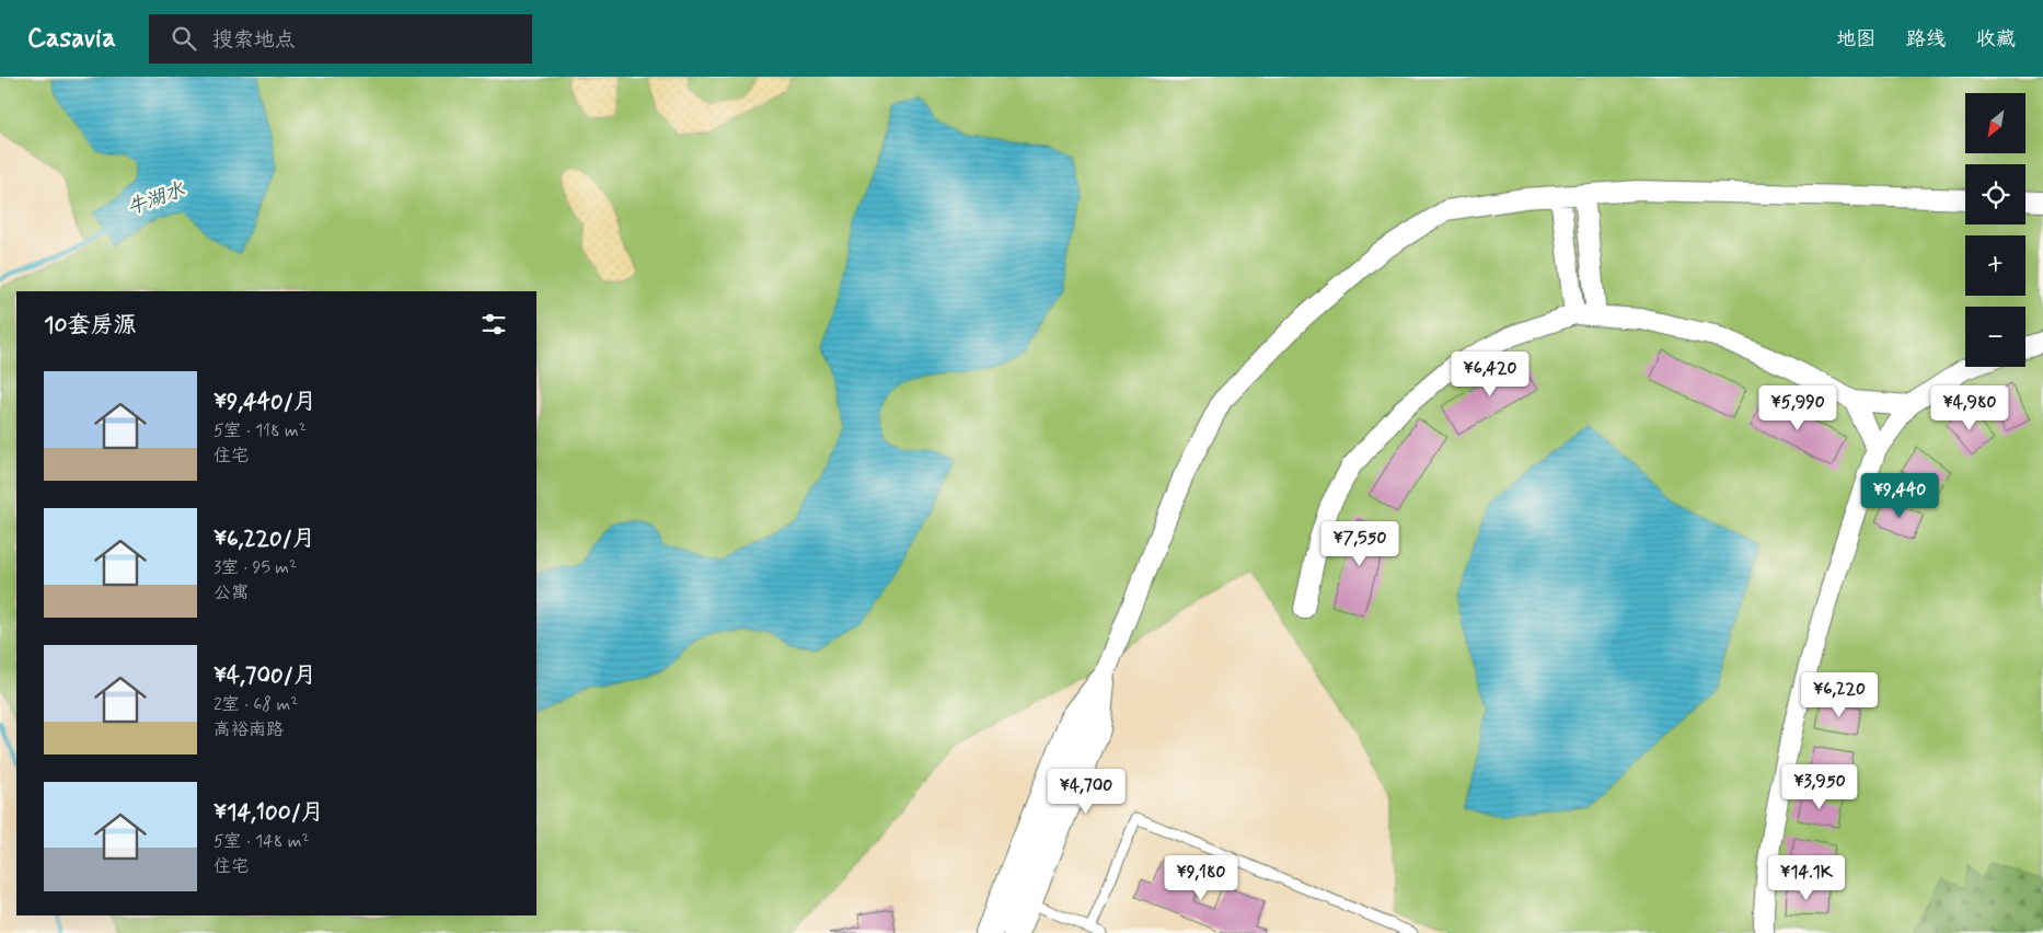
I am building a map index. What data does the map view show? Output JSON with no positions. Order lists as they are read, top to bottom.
{
  "water": ["牛湖水"],
  "north": "bottom left",
  "page": {
    "header": "Casavia",
    "search": "搜索地点",
    "nav": ["地图", "路线", "收藏"],
    "map_buttons": ["+", "−"],
    "heading": "10套房源",
    "price": [
      "¥6,420",
      "¥5,990",
      "¥4,980",
      "¥9,440",
      "¥7,550",
      "¥6,220",
      "¥3,950",
      "¥4,700",
      "¥9,180",
      "¥14.1K"
    ],
    "list": [
      {
        "name": "¥9,440/月",
        "note": "5室 · 118 m² · 住宅"
      },
      {
        "name": "¥6,220/月",
        "note": "3室 · 95 m² · 公寓"
      },
      {
        "name": "¥4,700/月",
        "note": "2室 · 68 m² · 高裕南路"
      },
      {
        "name": "¥14,100/月",
        "note": "5室 · 148 m² · 住宅"
      }
    ]
  }
}
